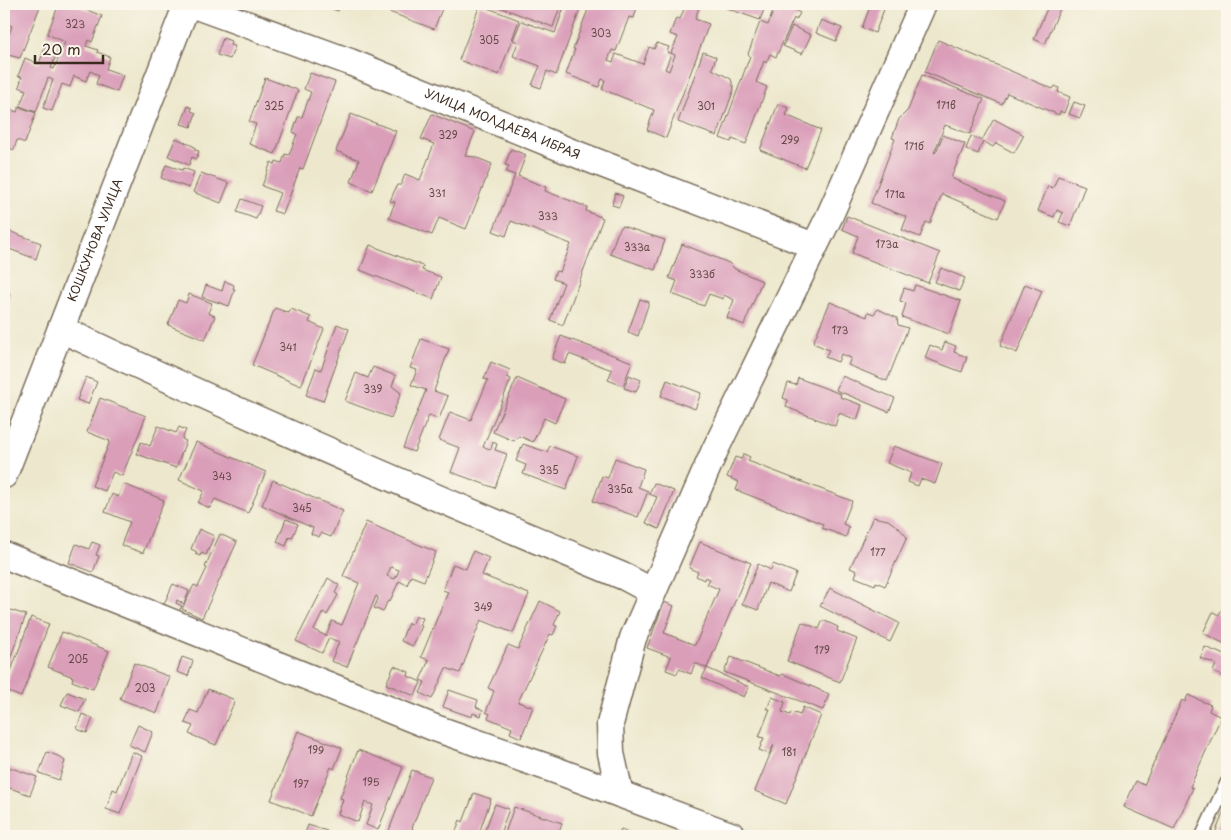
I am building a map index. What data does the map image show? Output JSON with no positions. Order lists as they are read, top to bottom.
{
  "streets": {
    "street": ["УЛИЦА МОЛДАЕВА ИБРАЯ", "КОШКУНОВА УЛИЦА"]
  },
  "crossings": [
    ["УЛИЦА МОЛДАЕВА ИБРАЯ", "КОШКУНОВА УЛИЦА"]
  ],
  "house_numbers": [
    "323",
    "303",
    "305",
    "171в",
    "325",
    "301",
    "329",
    "299",
    "171б",
    "331",
    "171а",
    "333",
    "173а",
    "333а",
    "333б",
    "173",
    "341",
    "339",
    "335",
    "343",
    "335а",
    "345",
    "177",
    "349",
    "179",
    "205",
    "203",
    "199",
    "181",
    "195",
    "197"
  ],
  "scale_bar": "20 m"
}
